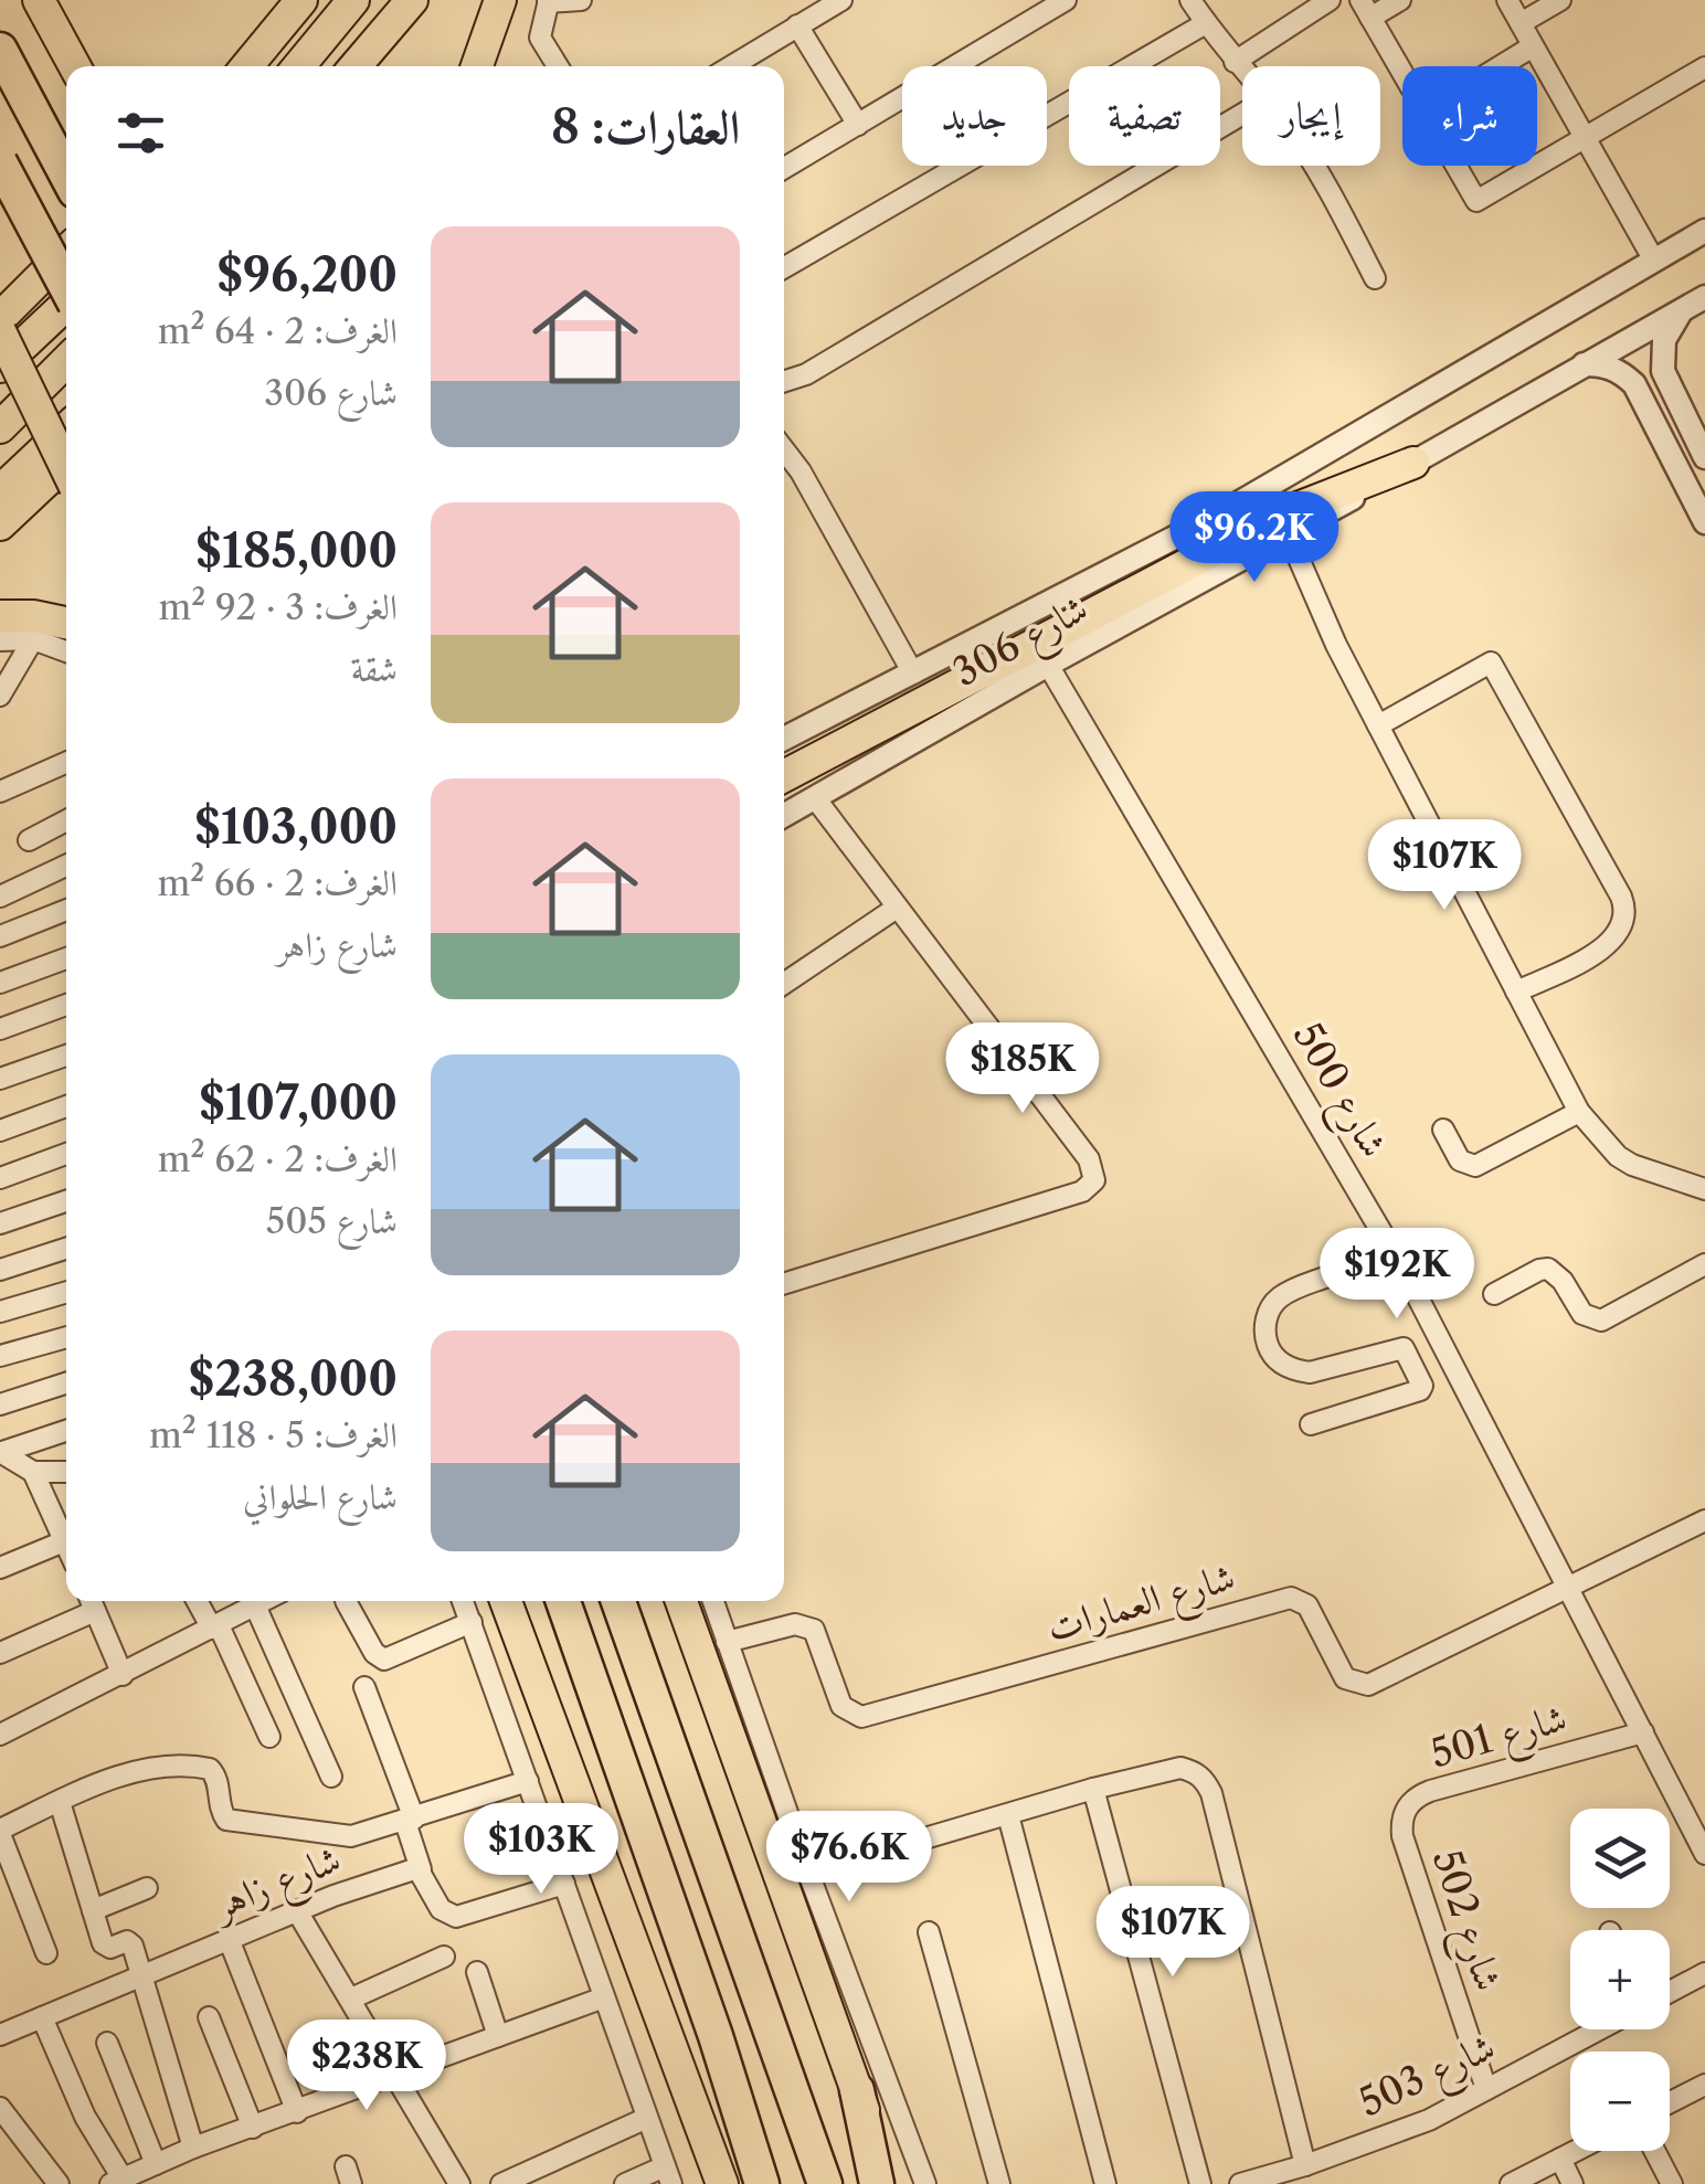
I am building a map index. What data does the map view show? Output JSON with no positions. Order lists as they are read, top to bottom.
{
  "streets": {
    "street": [
      "شارع 306",
      "شارع 500",
      "شارع العمارات",
      "شارع 501",
      "شارع زاهر",
      "شارع 502",
      "شارع 503"
    ]
  },
  "crossings": [
    ["شارع 306", "شارع 500"],
    ["شارع 500", "شارع العمارات"],
    ["شارع 500", "شارع 501"],
    ["شارع 501", "شارع 502"],
    ["شارع 502", "شارع 503"]
  ],
  "page": {
    "chip": [
      "شراء",
      "إيجار",
      "تصفية",
      "جديد"
    ],
    "heading": "العقارات: 8",
    "list": [
      {
        "name": "$96,200",
        "note": "الغرف: 2 · 64 m² · شارع 306"
      },
      {
        "name": "$185,000",
        "note": "الغرف: 3 · 92 m² · شقة"
      },
      {
        "name": "$103,000",
        "note": "الغرف: 2 · 66 m² · شارع زاهر"
      },
      {
        "name": "$107,000",
        "note": "الغرف: 2 · 62 m² · شارع 505"
      },
      {
        "name": "$238,000",
        "note": "الغرف: 5 · 118 m² · شارع الحلواني"
      }
    ],
    "price": [
      "$96.2K",
      "$107K",
      "$185K",
      "$192K",
      "$103K",
      "$76.6K",
      "$107K",
      "$238K"
    ],
    "map_buttons": ["+", "−"]
  }
}
